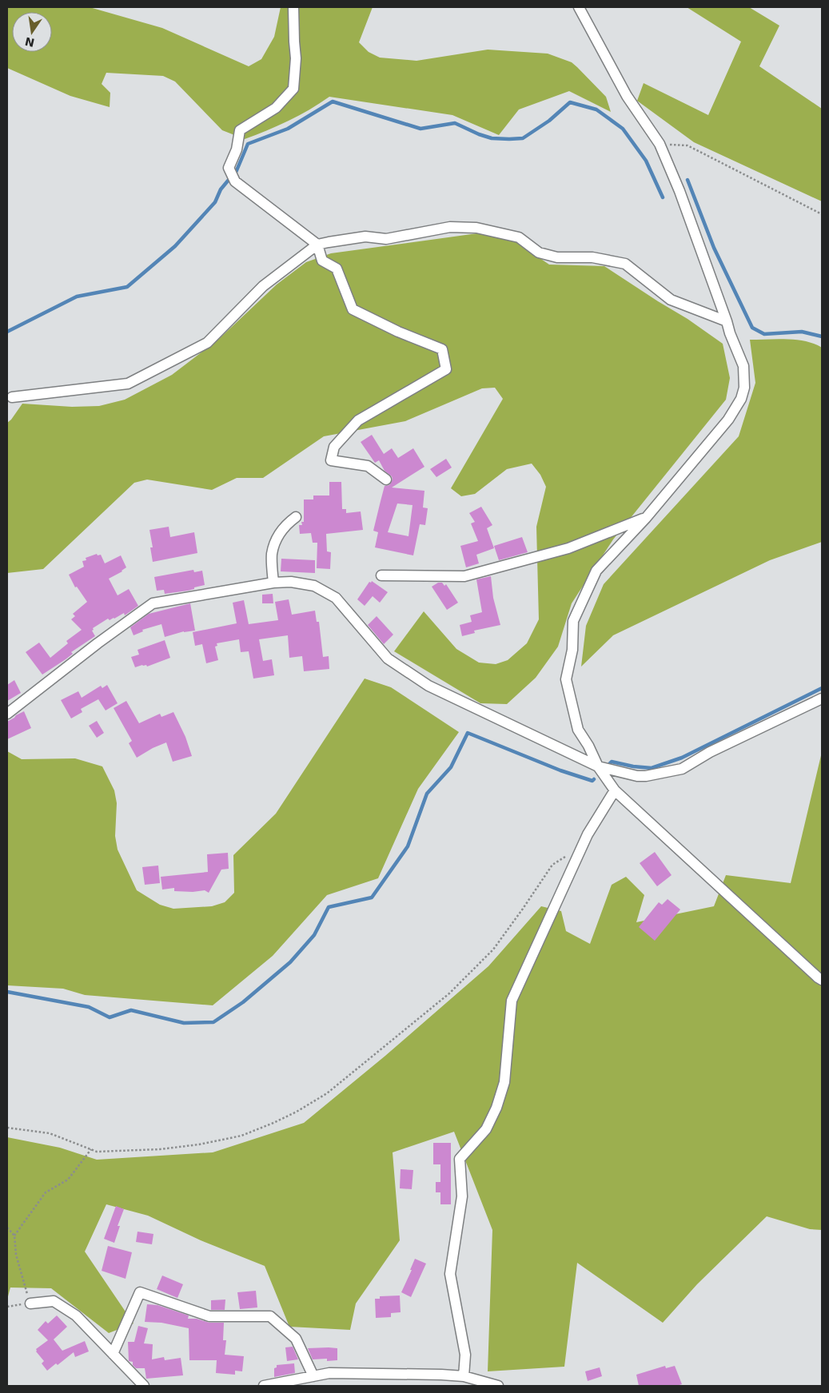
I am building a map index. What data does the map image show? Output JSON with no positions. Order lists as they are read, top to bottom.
{
  "north": "bottom"
}
